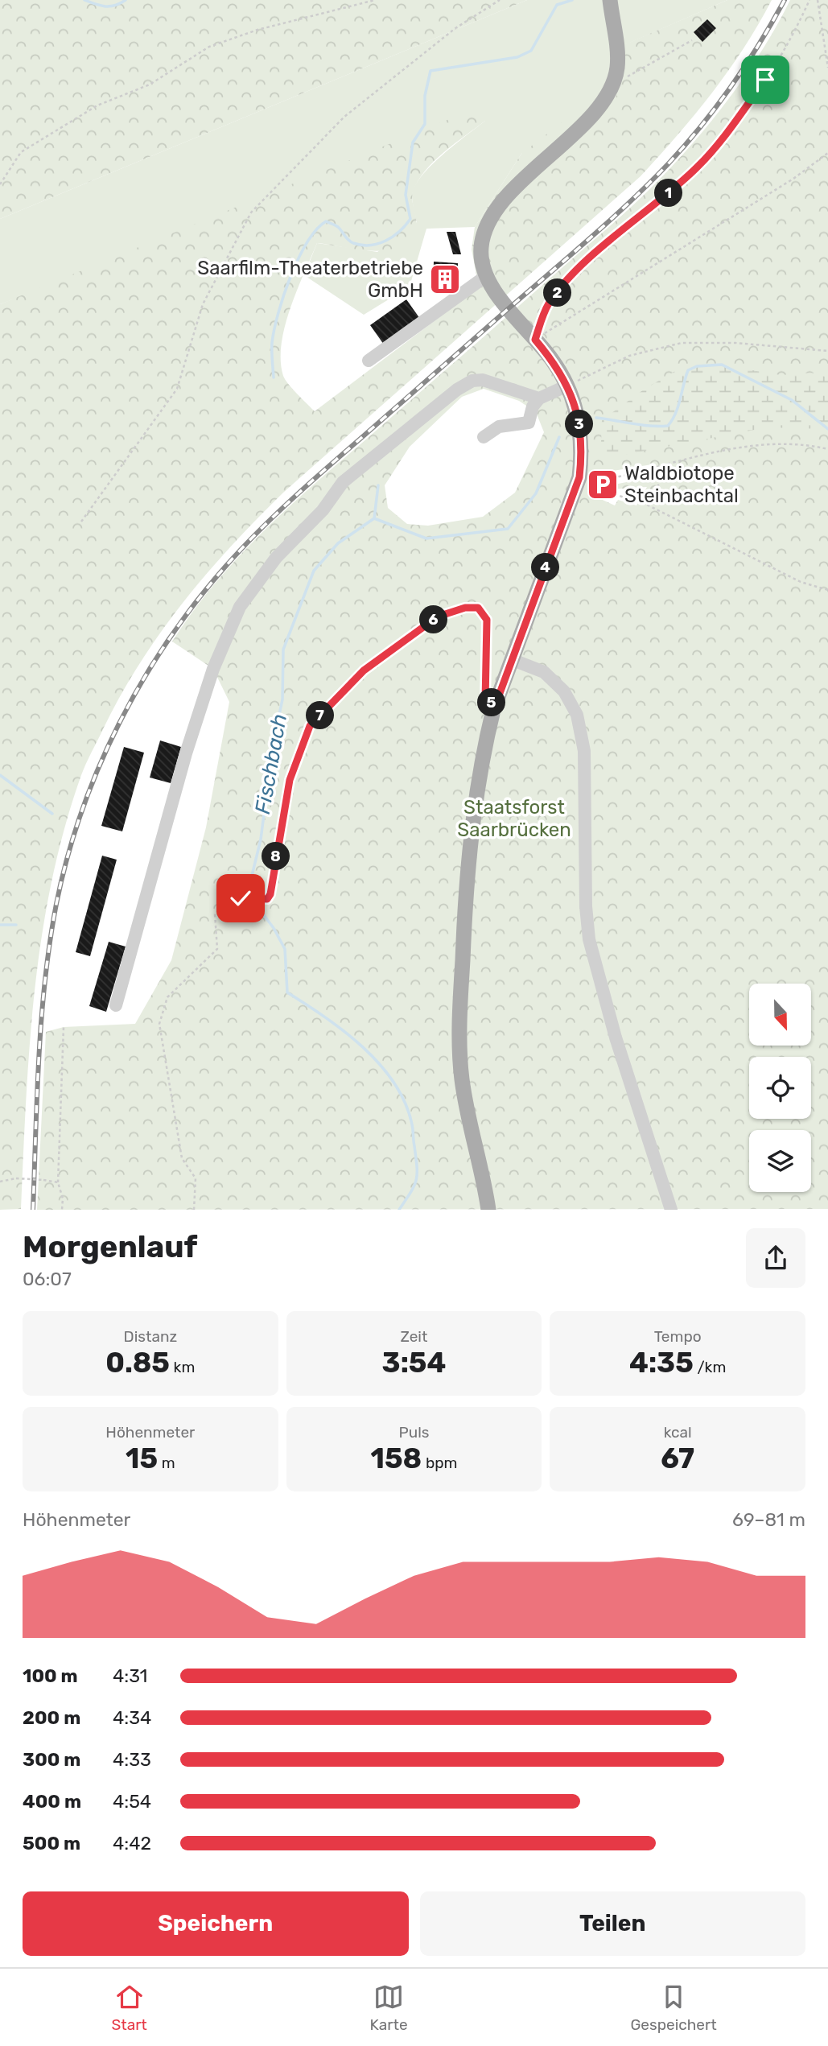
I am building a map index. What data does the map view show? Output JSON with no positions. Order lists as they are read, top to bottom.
{
  "water": ["Fischbach"],
  "parks": ["Staatsforst Saarbrücken"],
  "places": {
    "building": ["Saarfilm-Theaterbetriebe GmbH"],
    "parking": ["Waldbiotope Steinbachtal"]
  },
  "north": "bottom",
  "page": {
    "pins": [
      "1",
      "2",
      "3",
      "4",
      "6",
      "5",
      "7",
      "8"
    ],
    "heading": ["Morgenlauf", "06:07"],
    "stats": [
      ["Distanz", "0.85 km"],
      ["Zeit", "3:54"],
      ["Tempo", "4:35 /km"],
      ["Höhenmeter", "15 m"],
      ["Puls", "158 bpm"],
      ["kcal", "67"]
    ],
    "chart": ["Höhenmeter", "69–81 m"],
    "list": [
      {
        "name": "100 m",
        "note": "4:31"
      },
      {
        "name": "200 m",
        "note": "4:34"
      },
      {
        "name": "300 m",
        "note": "4:33"
      },
      {
        "name": "400 m",
        "note": "4:54"
      },
      {
        "name": "500 m",
        "note": "4:42"
      }
    ],
    "buttons": ["Speichern", "Teilen"],
    "tabs": ["Start", "Karte", "Gespeichert"]
  }
}
